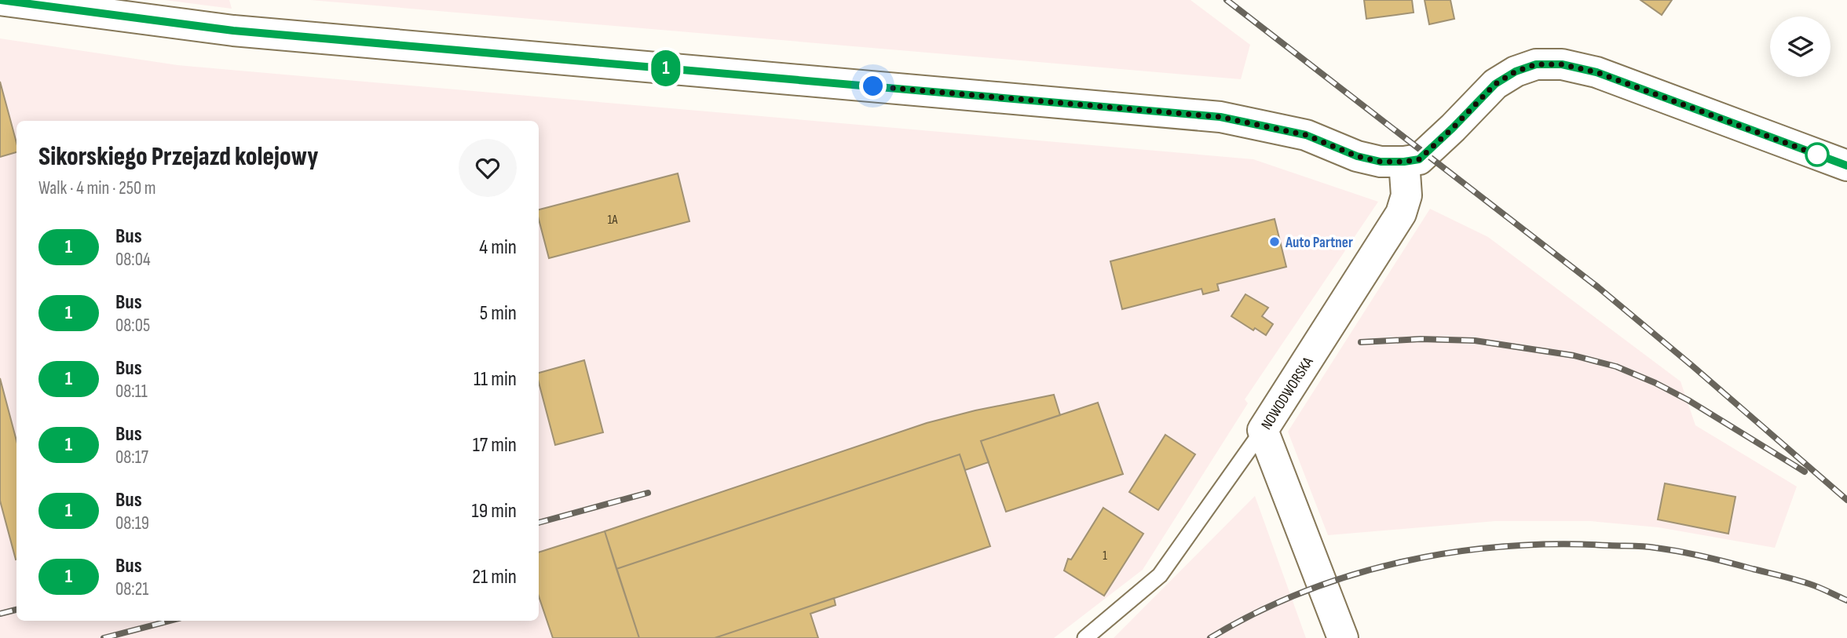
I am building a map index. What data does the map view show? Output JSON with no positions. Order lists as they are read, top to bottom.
{
  "streets": {
    "street": ["NOWODWORSKA"]
  },
  "places": ["Auto Partner"],
  "lines": ["bus line 1"],
  "house_numbers": ["1A", "1"],
  "page": {
    "on_map": "1",
    "heading": ["Sikorskiego Przejazd kolejowy", "Walk · 4 min · 250 m"],
    "list": [
      {
        "mark": "1",
        "name": "Bus",
        "note": "08:04",
        "value": "4 min"
      },
      {
        "mark": "1",
        "name": "Bus",
        "note": "08:05",
        "value": "5 min"
      },
      {
        "mark": "1",
        "name": "Bus",
        "note": "08:11",
        "value": "11 min"
      },
      {
        "mark": "1",
        "name": "Bus",
        "note": "08:17",
        "value": "17 min"
      },
      {
        "mark": "1",
        "name": "Bus",
        "note": "08:19",
        "value": "19 min"
      },
      {
        "mark": "1",
        "name": "Bus",
        "note": "08:21",
        "value": "21 min"
      }
    ]
  }
}
